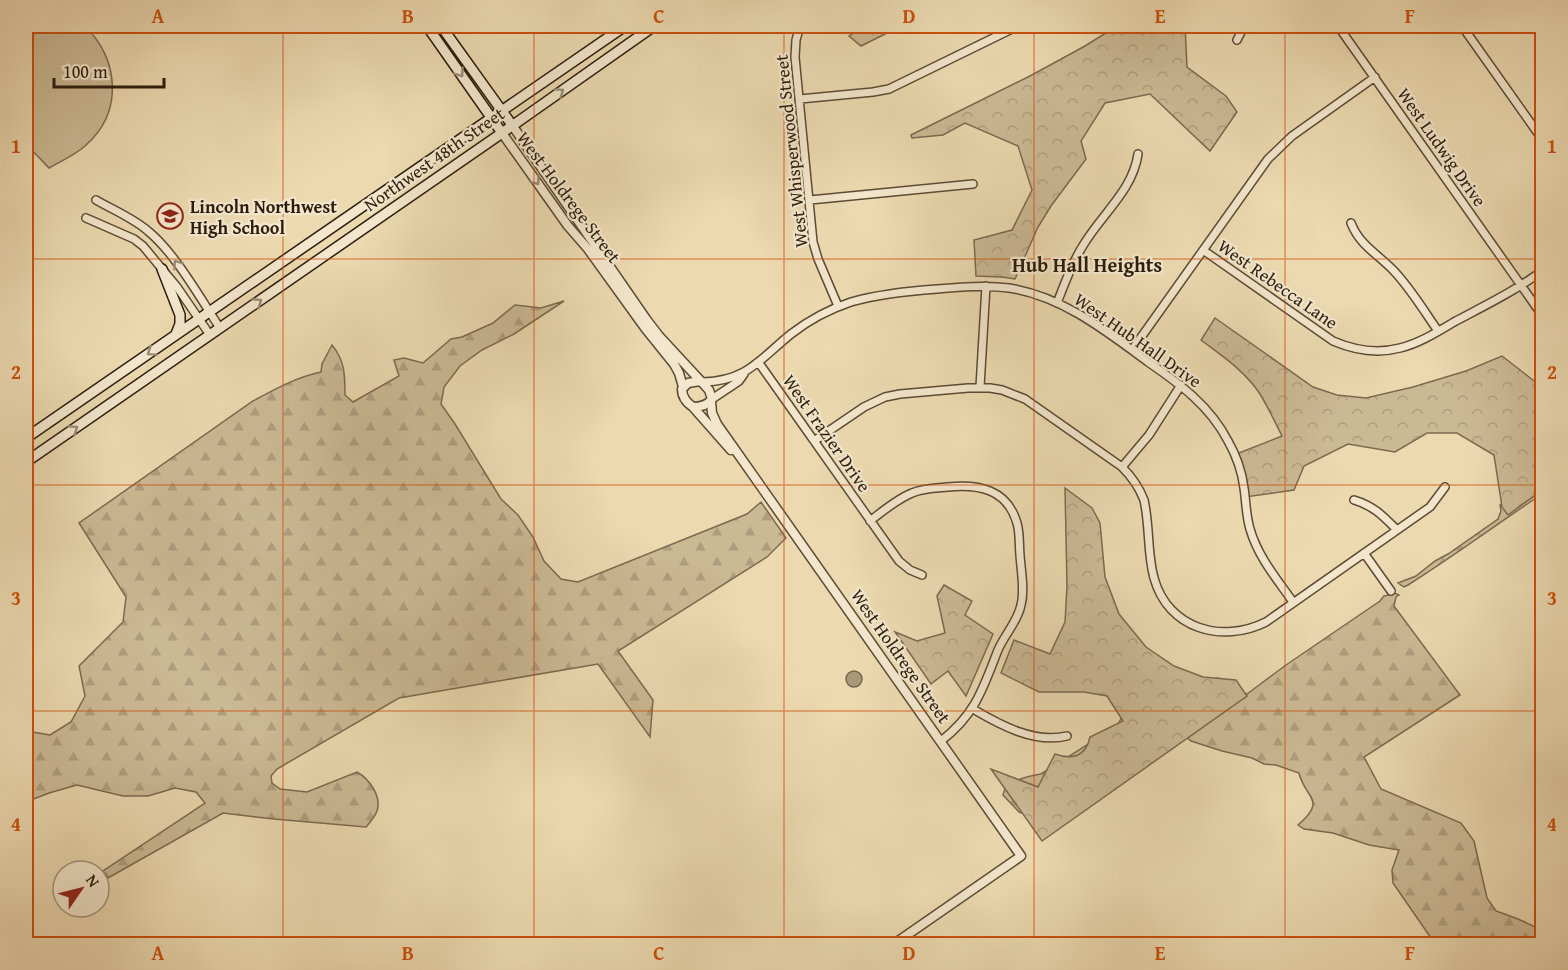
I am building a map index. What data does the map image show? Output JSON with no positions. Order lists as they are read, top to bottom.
{
  "streets": {
    "main road": ["Northwest 48th Street", "West Holdrege Street"],
    "street": [
      "West Ludwig Drive",
      "West Whisperwood Street",
      "West Rebecca Lane",
      "West Hub Hall Drive",
      "West Frazier Drive"
    ]
  },
  "crossings": [
    ["West Ludwig Drive", "West Rebecca Lane"],
    ["West Whisperwood Street", "West Hub Hall Drive"],
    ["Northwest 48th Street", "West Holdrege Street"],
    ["West Hub Hall Drive", "West Frazier Drive"]
  ],
  "districts": ["Hub Hall Heights"],
  "places": {
    "school or university": ["Lincoln Northwest High School"]
  },
  "scale_bar": "100 m",
  "north": "top right",
  "grid": {
    "columns": [
      "A",
      "B",
      "C",
      "D",
      "E",
      "F"
    ],
    "rows": [
      "1",
      "2",
      "3",
      "4"
    ]
  }
}
